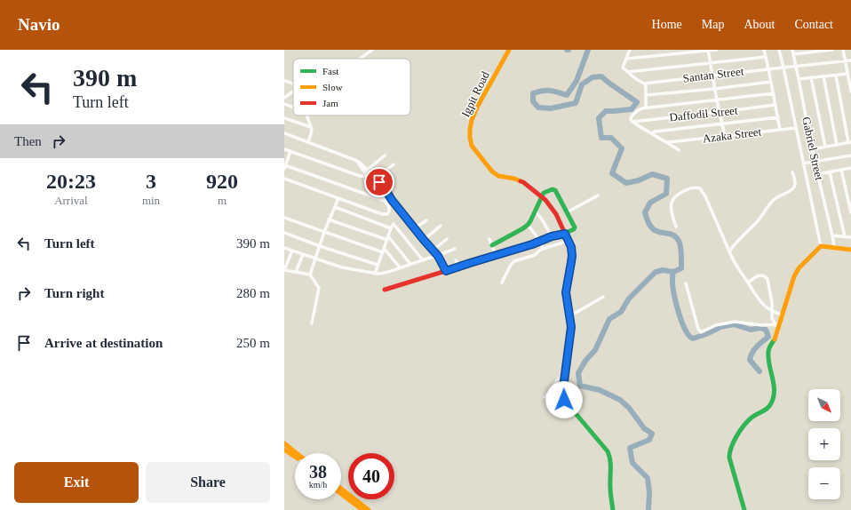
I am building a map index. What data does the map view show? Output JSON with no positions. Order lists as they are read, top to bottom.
{
  "streets": {
    "street": [
      "Santan Street",
      "Igpit Road",
      "Daffodil Street",
      "Azaka Street",
      "Gabriel Street"
    ]
  },
  "crossings": [
    ["Santan Street", "Gabriel Street"]
  ],
  "legend": ["Fast", "Slow", "Jam"],
  "north": "bottom right",
  "page": {
    "header": "Navio",
    "nav": [
      "Home",
      "Map",
      "About",
      "Contact"
    ],
    "turn": ["390 m", "Turn left"],
    "then": "Then",
    "eta": [
      "20:23",
      "Arrival",
      "3",
      "min",
      "920",
      "m"
    ],
    "list": [
      {
        "name": "Turn left",
        "value": "390 m"
      },
      {
        "name": "Turn right",
        "value": "280 m"
      },
      {
        "name": "Arrive at destination",
        "value": "250 m"
      }
    ],
    "map_buttons": ["+", "−"],
    "speed": "38 km/h",
    "limit": "40",
    "buttons": ["Exit", "Share"]
  }
}
